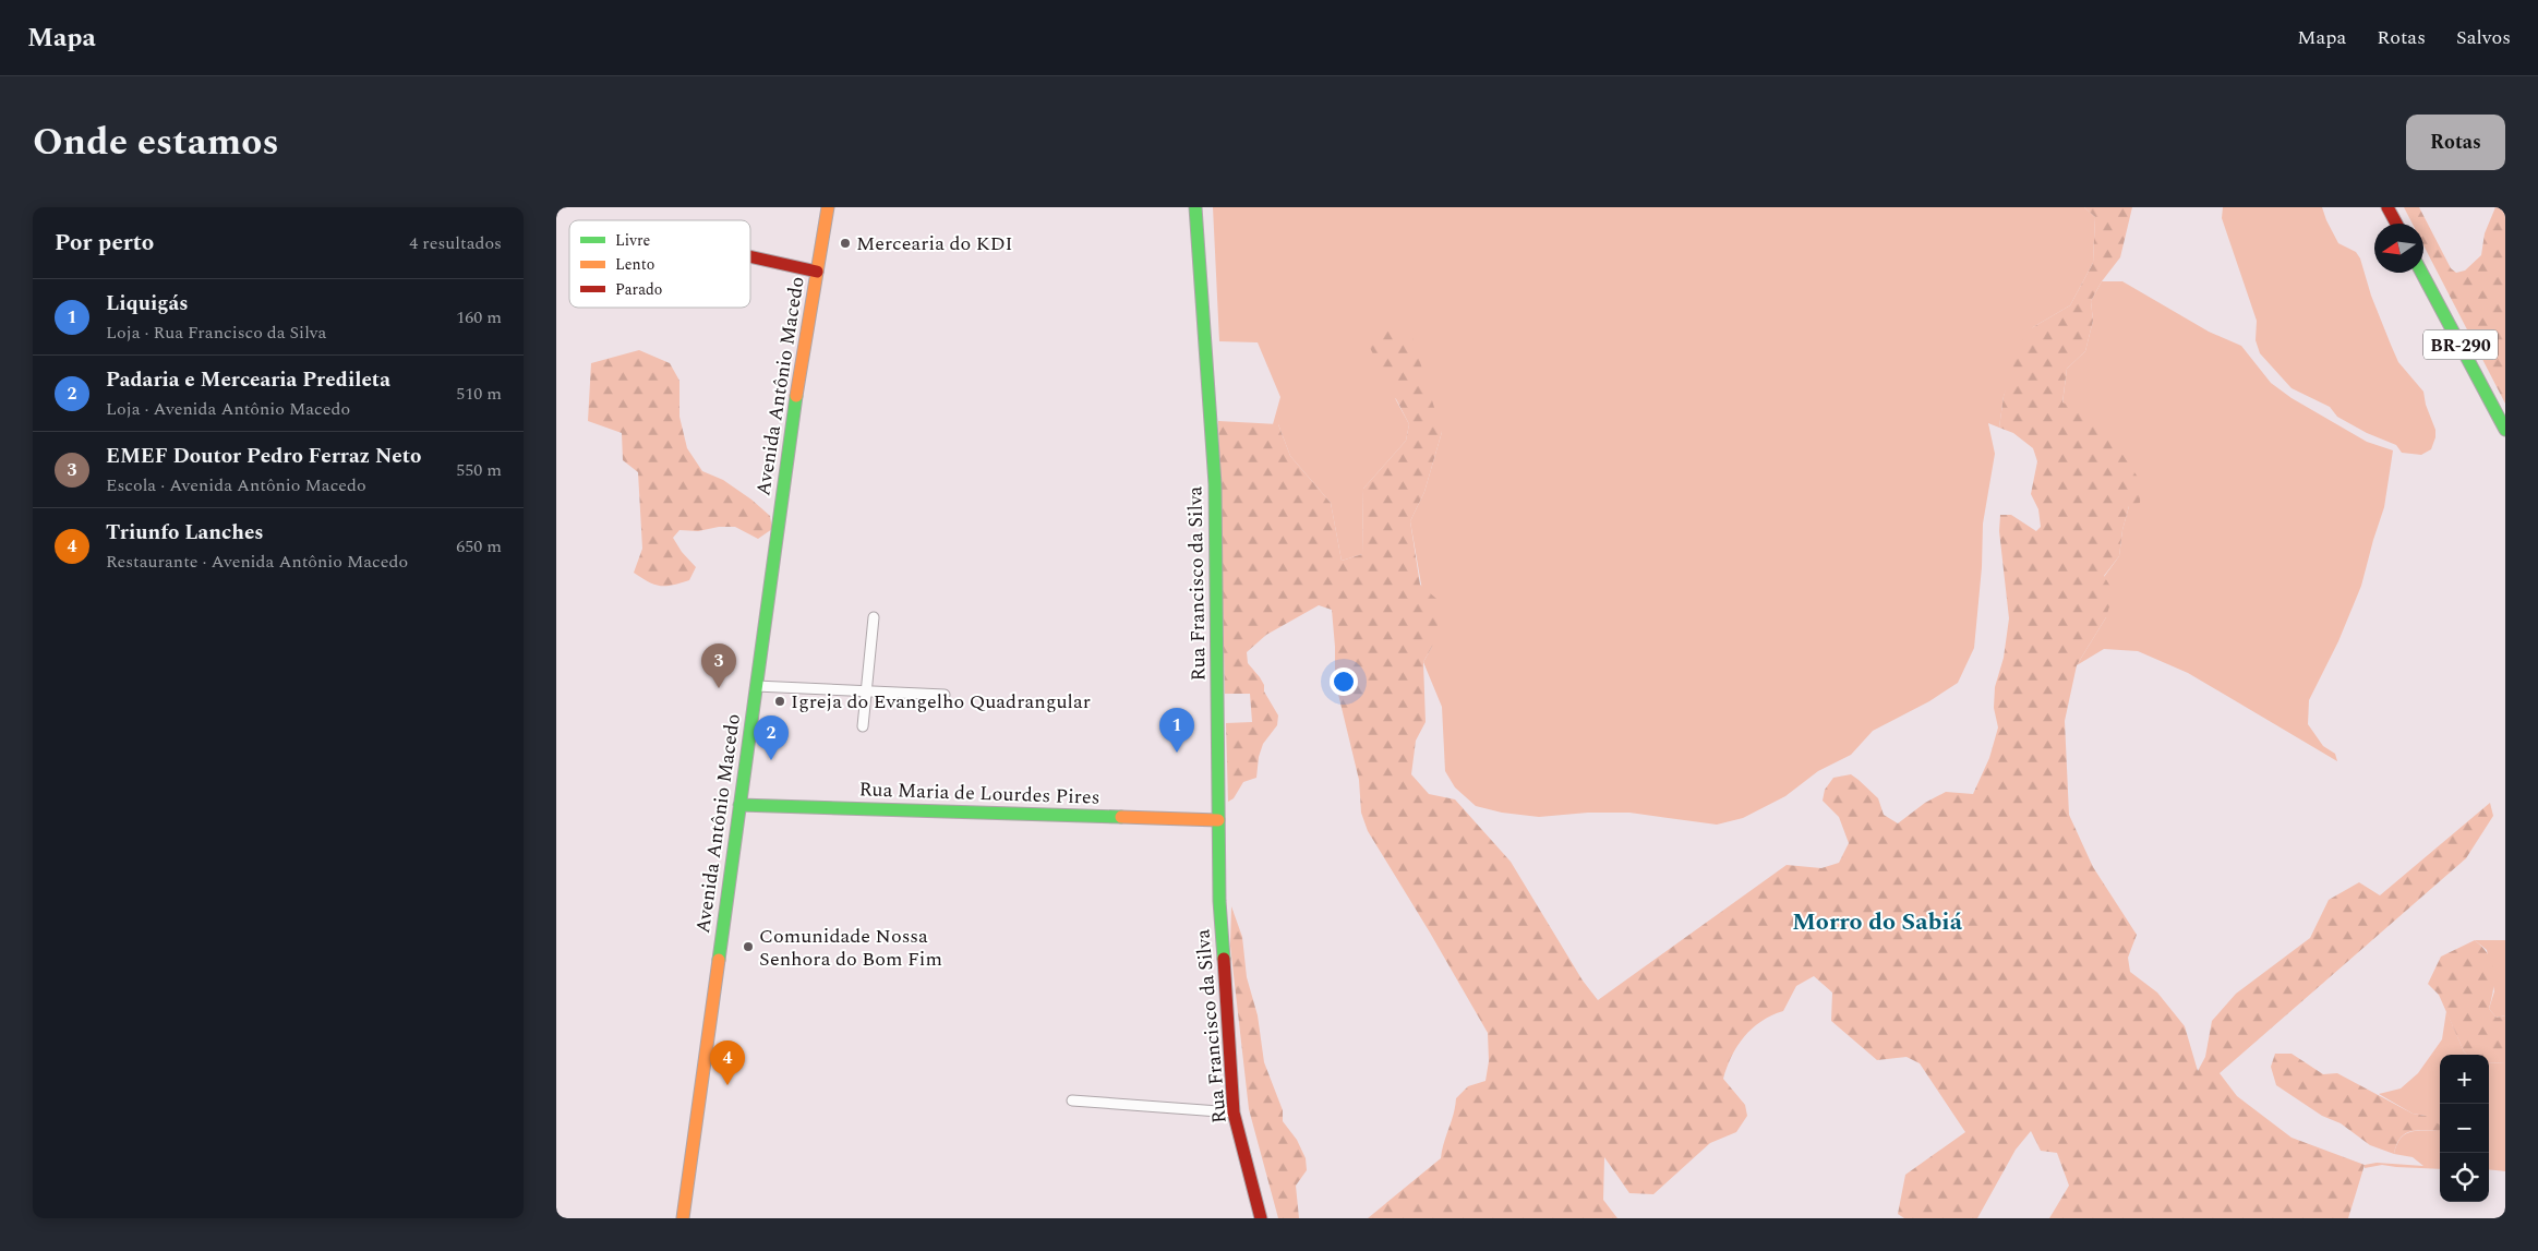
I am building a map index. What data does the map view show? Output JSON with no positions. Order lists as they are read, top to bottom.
{
  "streets": {
    "main road": [
      "BR-290",
      "Avenida Antônio Macedo",
      "Rua Francisco da Silva",
      "Rua Maria de Lourdes Pires"
    ]
  },
  "crossings": [
    ["Avenida Antônio Macedo", "Rua Maria de Lourdes Pires"],
    ["Rua Francisco da Silva", "Rua Maria de Lourdes Pires"]
  ],
  "districts": ["Morro do Sabiá"],
  "places": ["Mercearia do KDI", "Igreja do Evangelho Quadrangular", "Comunidade Nossa Senhora do Bom Fim"],
  "legend": ["Livre", "Lento", "Parado"],
  "north": "left",
  "page": {
    "header": "Mapa",
    "nav": ["Mapa", "Rotas", "Salvos"],
    "title": "Onde estamos",
    "buttons": "Rotas",
    "heading": ["Por perto", "4 resultados"],
    "list": [
      {
        "mark": "1",
        "name": "Liquigás",
        "note": "Loja · Rua Francisco da Silva",
        "value": "160 m"
      },
      {
        "mark": "2",
        "name": "Padaria e Mercearia Predileta",
        "note": "Loja · Avenida Antônio Macedo",
        "value": "510 m"
      },
      {
        "mark": "3",
        "name": "EMEF Doutor Pedro Ferraz Neto",
        "note": "Escola · Avenida Antônio Macedo",
        "value": "550 m"
      },
      {
        "mark": "4",
        "name": "Triunfo Lanches",
        "note": "Restaurante · Avenida Antônio Macedo",
        "value": "650 m"
      }
    ],
    "pins": [
      "3",
      "1",
      "2",
      "4"
    ],
    "map_buttons": ["+", "−"]
  }
}
